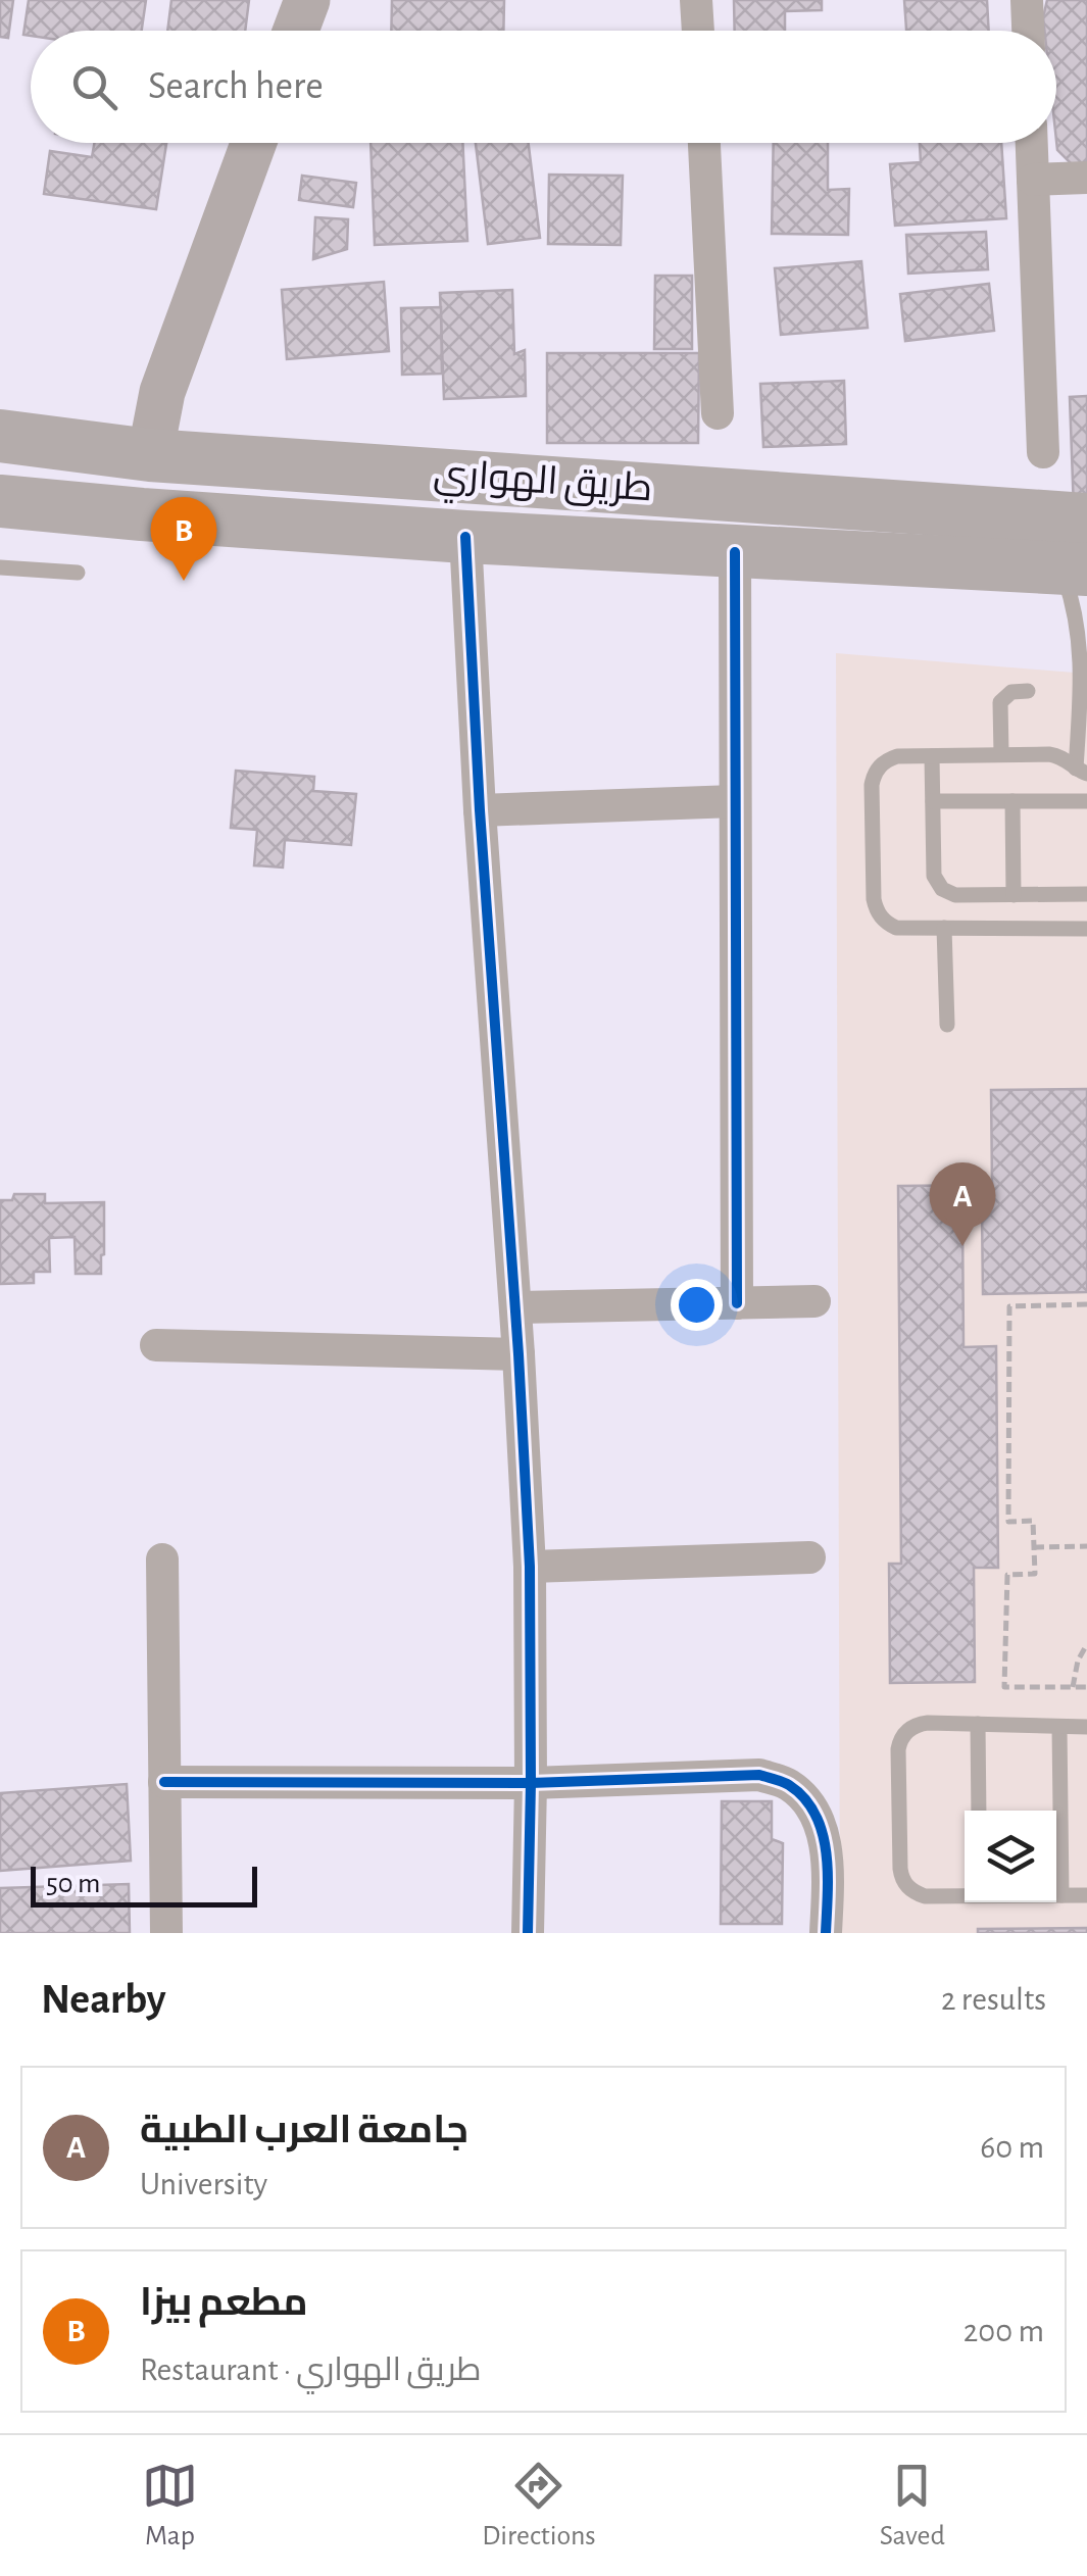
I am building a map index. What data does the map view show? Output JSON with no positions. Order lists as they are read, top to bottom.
{
  "streets": {
    "highway": ["طريق الهواري"]
  },
  "scale_bar": "50 m",
  "page": {
    "search": "Search here",
    "pins": ["B", "A"],
    "scale": "50 m",
    "heading": ["Nearby", "2 results"],
    "list": [
      {
        "mark": "A",
        "name": "جامعة العرب الطبية",
        "note": "University",
        "value": "60 m"
      },
      {
        "mark": "B",
        "name": "مطعم بيزا",
        "note": "Restaurant · طريق الهواري",
        "value": "200 m"
      }
    ],
    "nav": ["Map", "Directions", "Saved"]
  }
}
